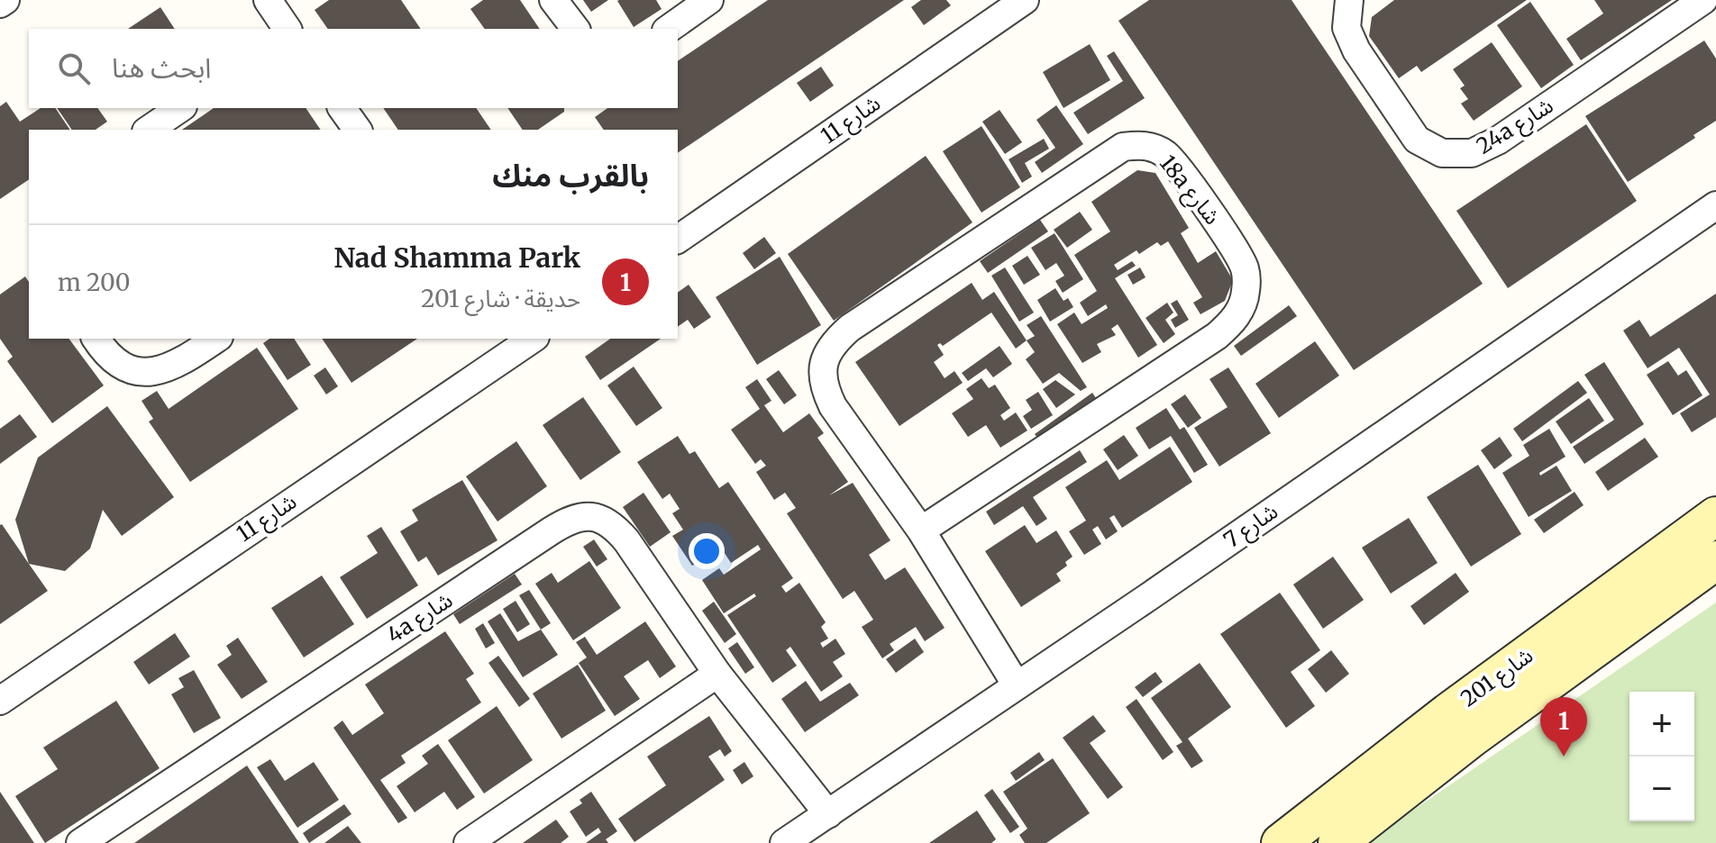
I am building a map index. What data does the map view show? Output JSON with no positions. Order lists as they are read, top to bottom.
{
  "streets": {
    "street": [
      "شارع 11",
      "24a شارع",
      "18a شارع",
      "شارع 7",
      "4a شارع",
      "شارع 201"
    ]
  },
  "crossings": [
    ["18a شارع", "شارع 7"],
    ["شارع 7", "4a شارع"]
  ],
  "page": {
    "search": "ابحث هنا",
    "heading": "بالقرب منك",
    "list": [
      {
        "mark": "1",
        "name": "Nad Shamma Park",
        "note": "حديقة · شارع 201",
        "value": "200 m"
      }
    ],
    "map_buttons": ["+", "−"],
    "pins": "1"
  }
}
